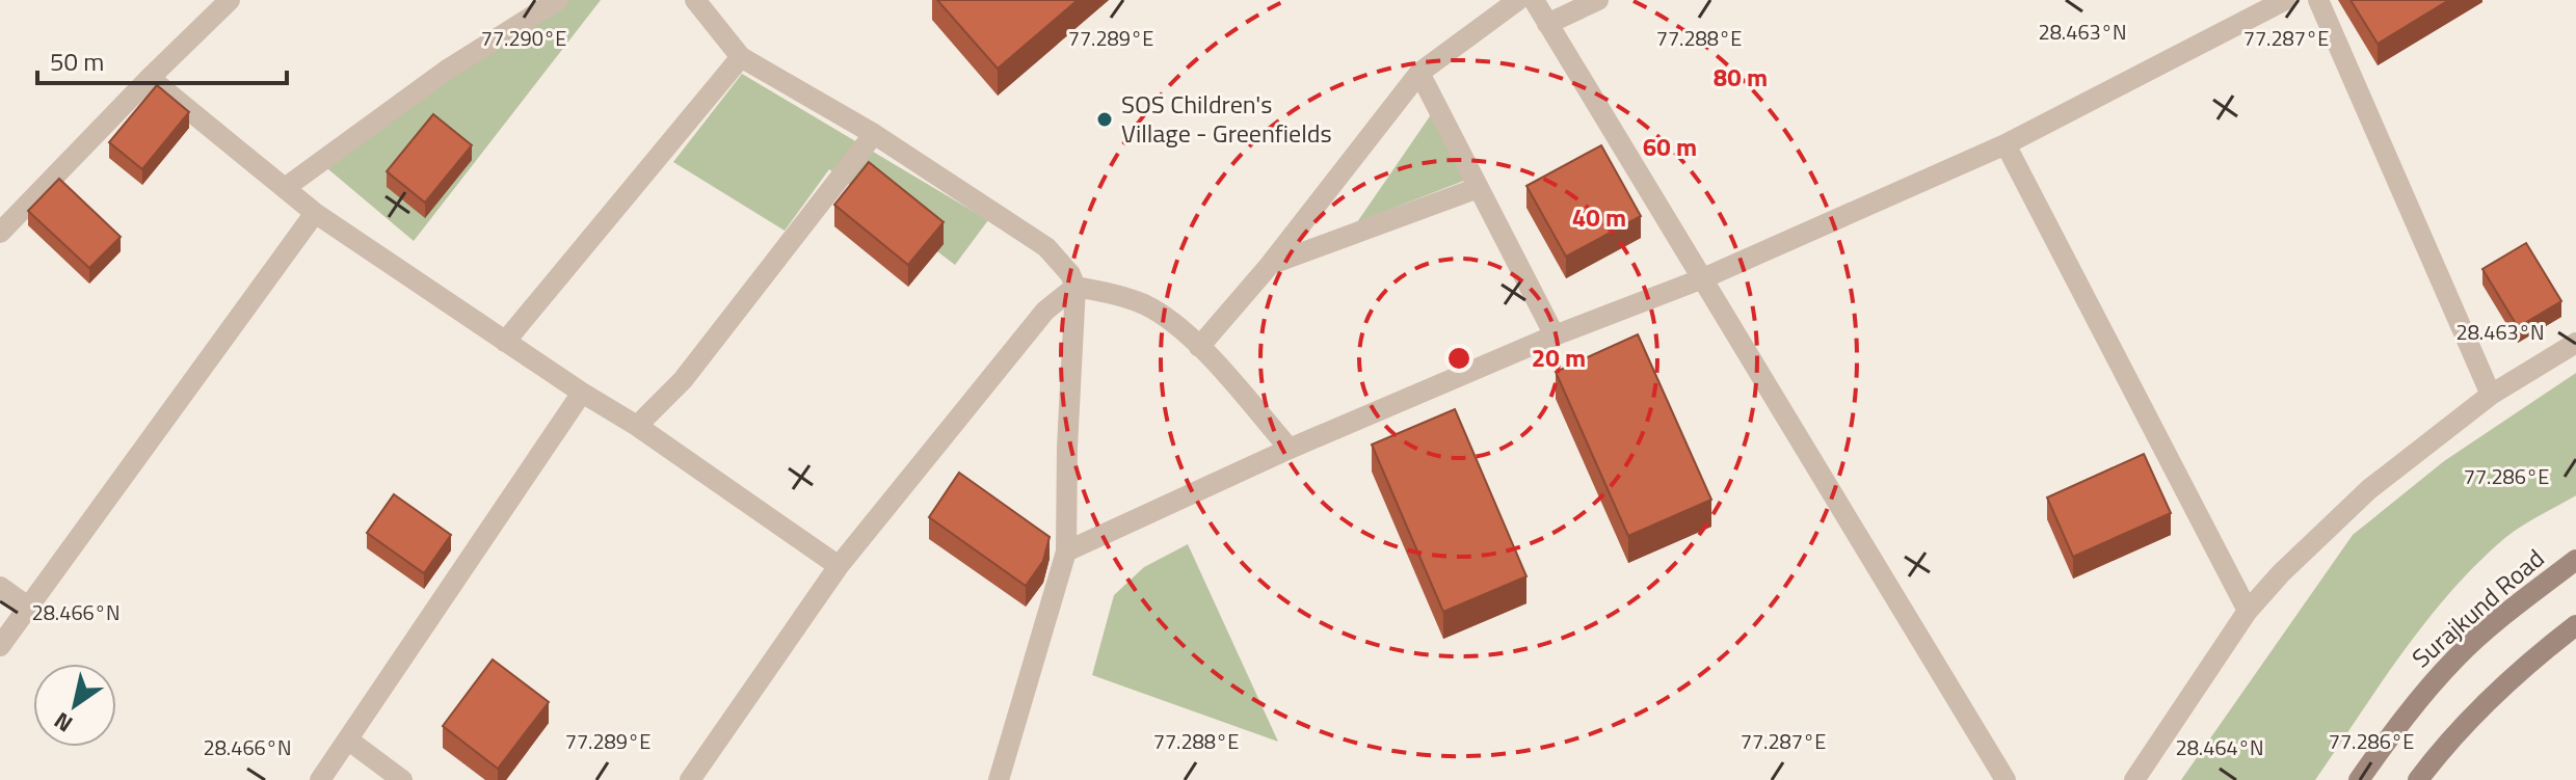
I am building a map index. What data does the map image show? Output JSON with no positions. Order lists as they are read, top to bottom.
{
  "streets": {
    "main road": ["Surajkund Road"]
  },
  "places": ["SOS Children's Village - Greenfields"],
  "scale_bar": "50 m",
  "north": "bottom left",
  "coordinates": [
    "28.463°N",
    "77.290°E",
    "77.289°E",
    "77.288°E",
    "77.287°E",
    "77.286°E",
    "28.466°N",
    "28.464°N"
  ],
  "rings": [
    "80 m",
    "60 m",
    "40 m",
    "20 m"
  ]
}
